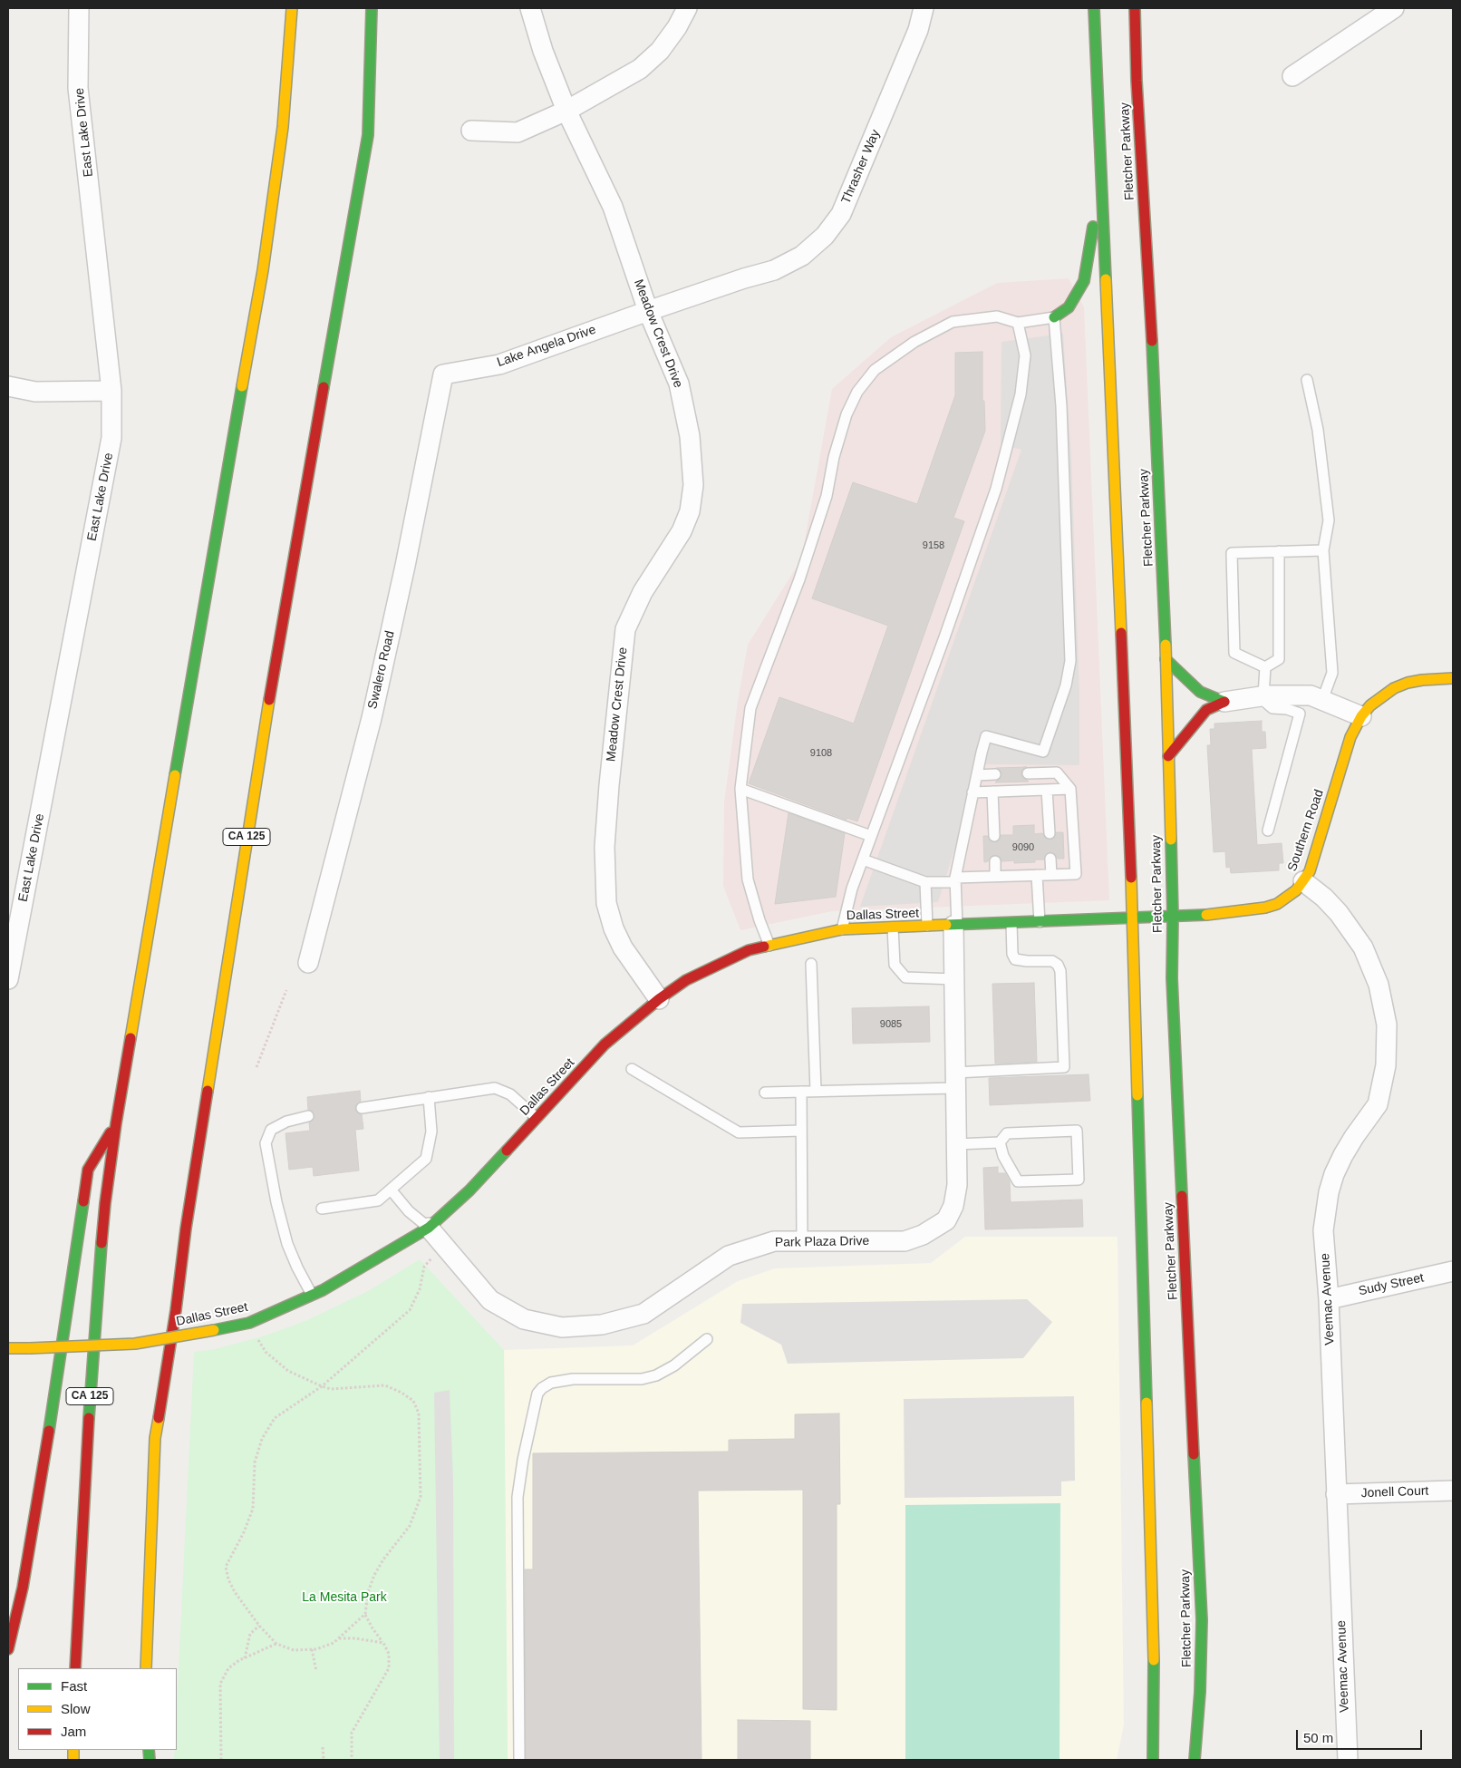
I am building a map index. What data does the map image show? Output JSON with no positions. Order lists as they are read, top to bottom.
{
  "streets": {
    "main road": [
      "Fletcher Parkway",
      "Southern Road",
      "CA 125",
      "Dallas Street"
    ],
    "street": [
      "East Lake Drive",
      "Thrasher Way",
      "Meadow Crest Drive",
      "Lake Angela Drive",
      "Swalero Road",
      "Park Plaza Drive",
      "Sudy Street",
      "Veemac Avenue",
      "Jonell Court"
    ]
  },
  "crossings": [
    ["Fletcher Parkway", "Southern Road"],
    ["Fletcher Parkway", "Dallas Street"],
    ["Thrasher Way", "Meadow Crest Drive"],
    ["Thrasher Way", "Lake Angela Drive"],
    ["Meadow Crest Drive", "Lake Angela Drive"],
    ["Meadow Crest Drive", "Dallas Street"],
    ["Lake Angela Drive", "Swalero Road"],
    ["Southern Road", "Dallas Street"],
    ["Southern Road", "Veemac Avenue"],
    ["Dallas Street", "Park Plaza Drive"],
    ["Sudy Street", "Veemac Avenue"],
    ["Veemac Avenue", "Jonell Court"]
  ],
  "parks": ["La Mesita Park"],
  "house_numbers": [
    "9158",
    "9108",
    "9090",
    "9085"
  ],
  "legend": ["Fast", "Slow", "Jam"],
  "scale_bar": "50 m"
}
